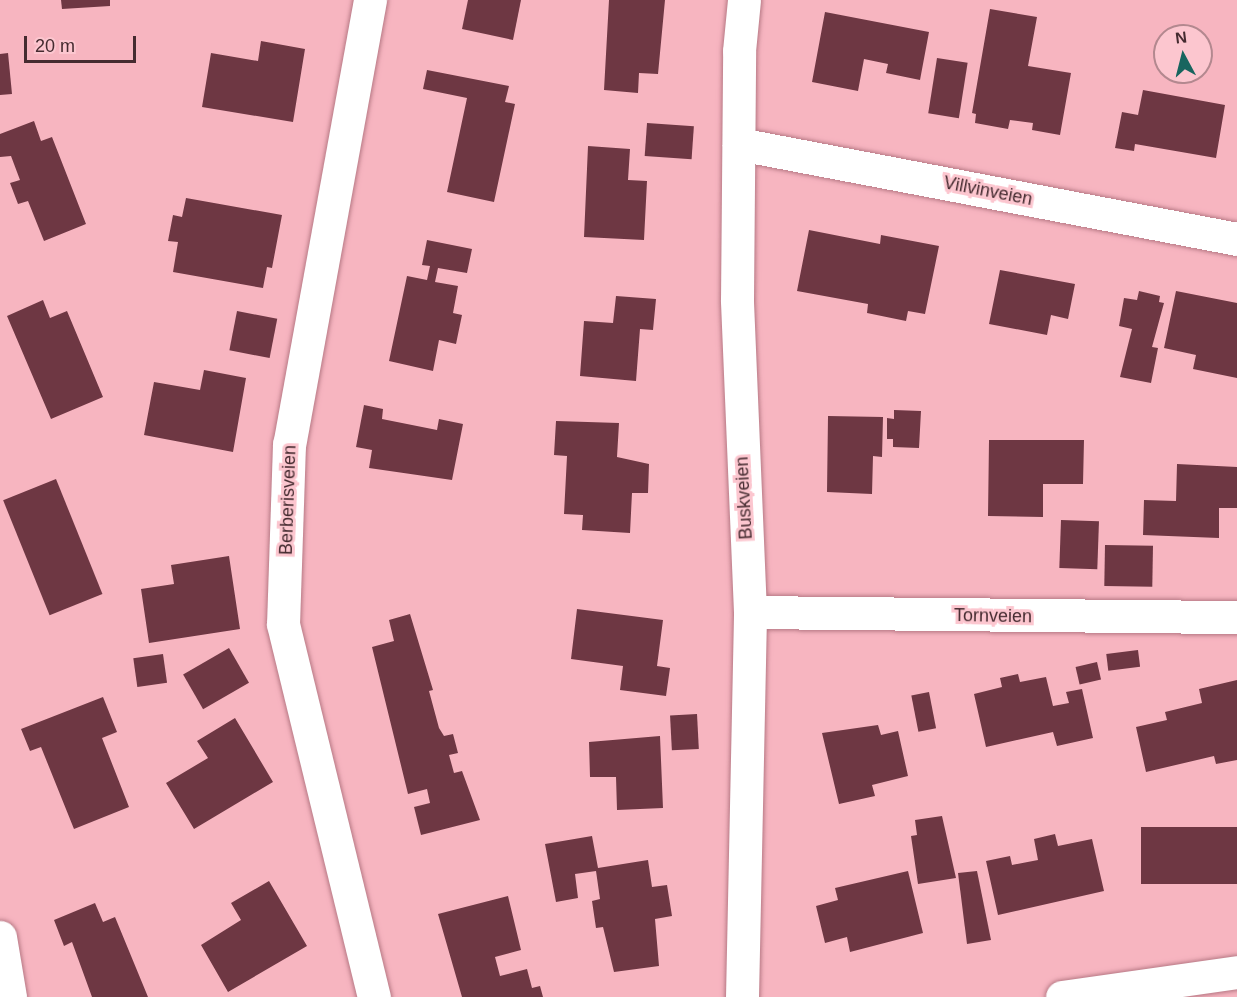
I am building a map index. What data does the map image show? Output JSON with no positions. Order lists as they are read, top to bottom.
{
  "streets": {
    "street": [
      "Villvinveien",
      "Buskveien",
      "Berberisveien",
      "Tornveien"
    ]
  },
  "crossings": [
    ["Villvinveien", "Buskveien"],
    ["Buskveien", "Tornveien"]
  ],
  "scale_bar": "20 m",
  "north": "top"
}
